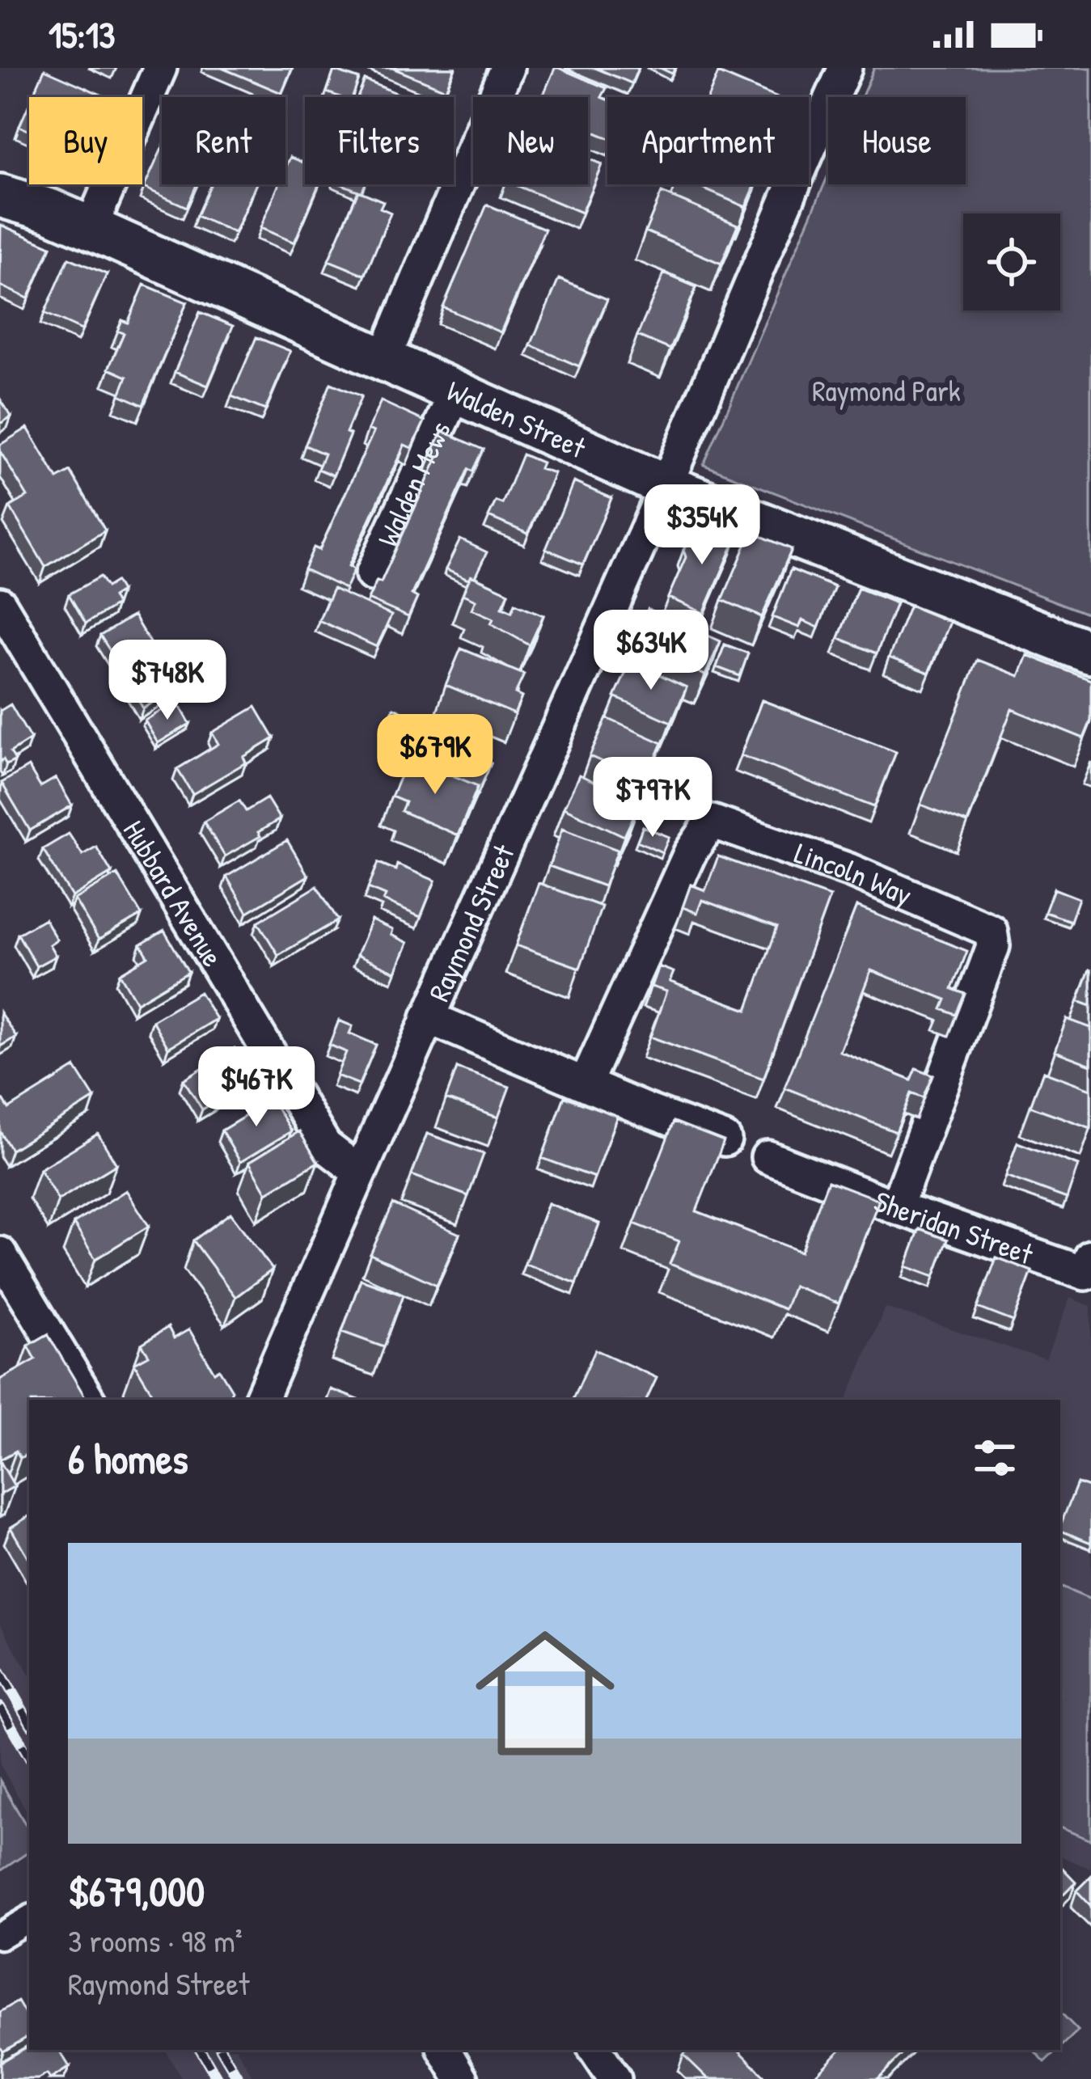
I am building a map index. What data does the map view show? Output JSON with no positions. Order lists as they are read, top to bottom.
{
  "streets": {
    "street": [
      "Walden Street",
      "Walden Mews",
      "Lincoln Way",
      "Hubbard Avenue",
      "Raymond Street",
      "Sheridan Street"
    ]
  },
  "crossings": [
    ["Walden Street", "Walden Mews"],
    ["Walden Street", "Raymond Street"],
    ["Lincoln Way", "Sheridan Street"],
    ["Hubbard Avenue", "Raymond Street"]
  ],
  "parks": ["Raymond Park"],
  "page": {
    "status": "15:13",
    "chip": [
      "Buy",
      "Rent",
      "Filters",
      "New",
      "Apartment",
      "House"
    ],
    "price": [
      "$354K",
      "$634K",
      "$748K",
      "$679K",
      "$797K",
      "$467K"
    ],
    "heading": "6 homes",
    "list": [
      {
        "name": "$679,000",
        "note": "3 rooms · 98 m² · Raymond Street"
      }
    ]
  }
}
